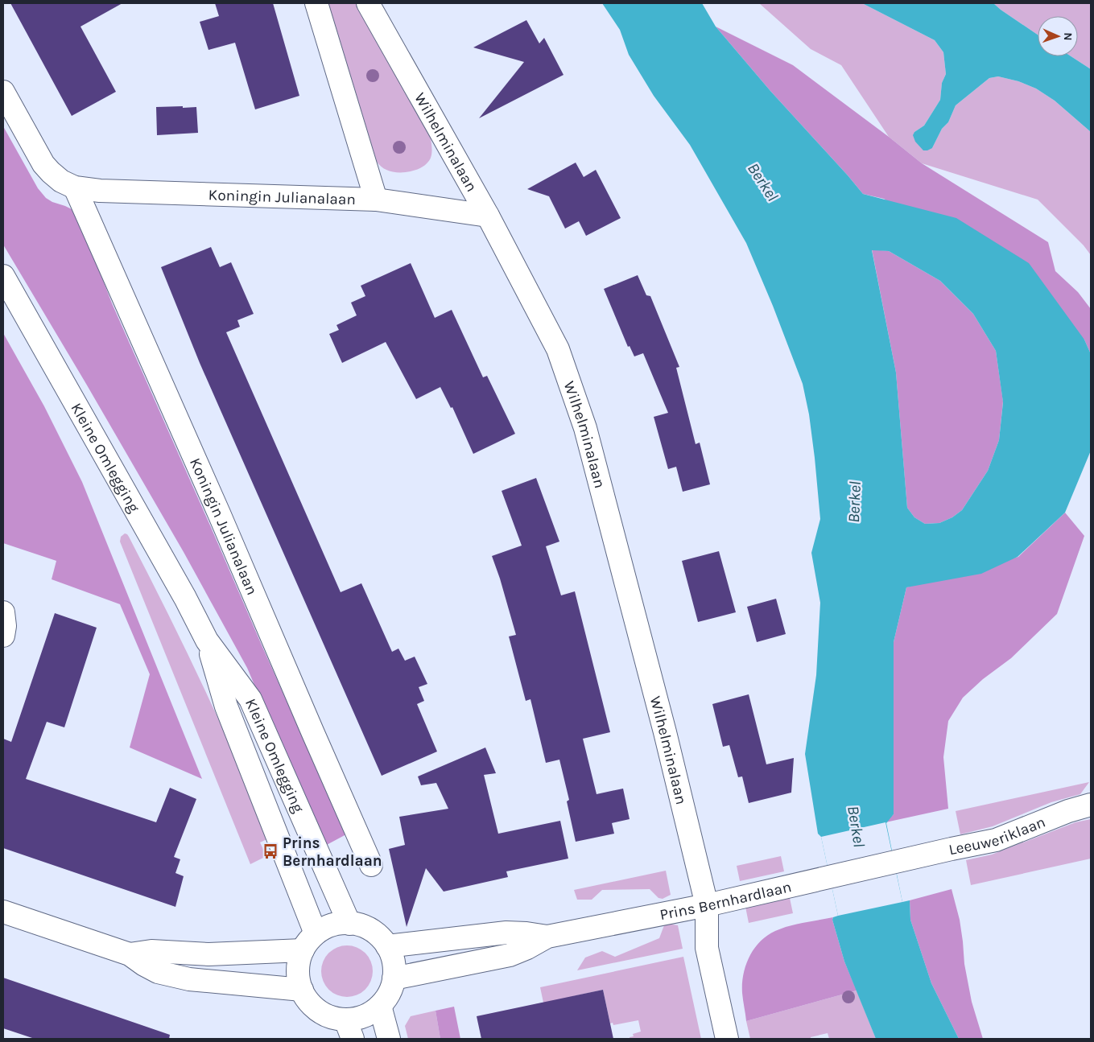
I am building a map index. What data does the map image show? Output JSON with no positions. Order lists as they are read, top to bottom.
{
  "streets": {
    "street": [
      "Wilhelminalaan",
      "Koningin Julianalaan",
      "Kleine Omlegging",
      "Leeuweriklaan",
      "Prins Bernhardlaan"
    ]
  },
  "crossings": [
    ["Wilhelminalaan", "Koningin Julianalaan"],
    ["Wilhelminalaan", "Prins Bernhardlaan"],
    ["Kleine Omlegging", "Prins Bernhardlaan"],
    ["Leeuweriklaan", "Prins Bernhardlaan"]
  ],
  "water": ["Berkel"],
  "places": {
    "bus stop": ["Prins Bernhardlaan"]
  },
  "north": "right"
}
